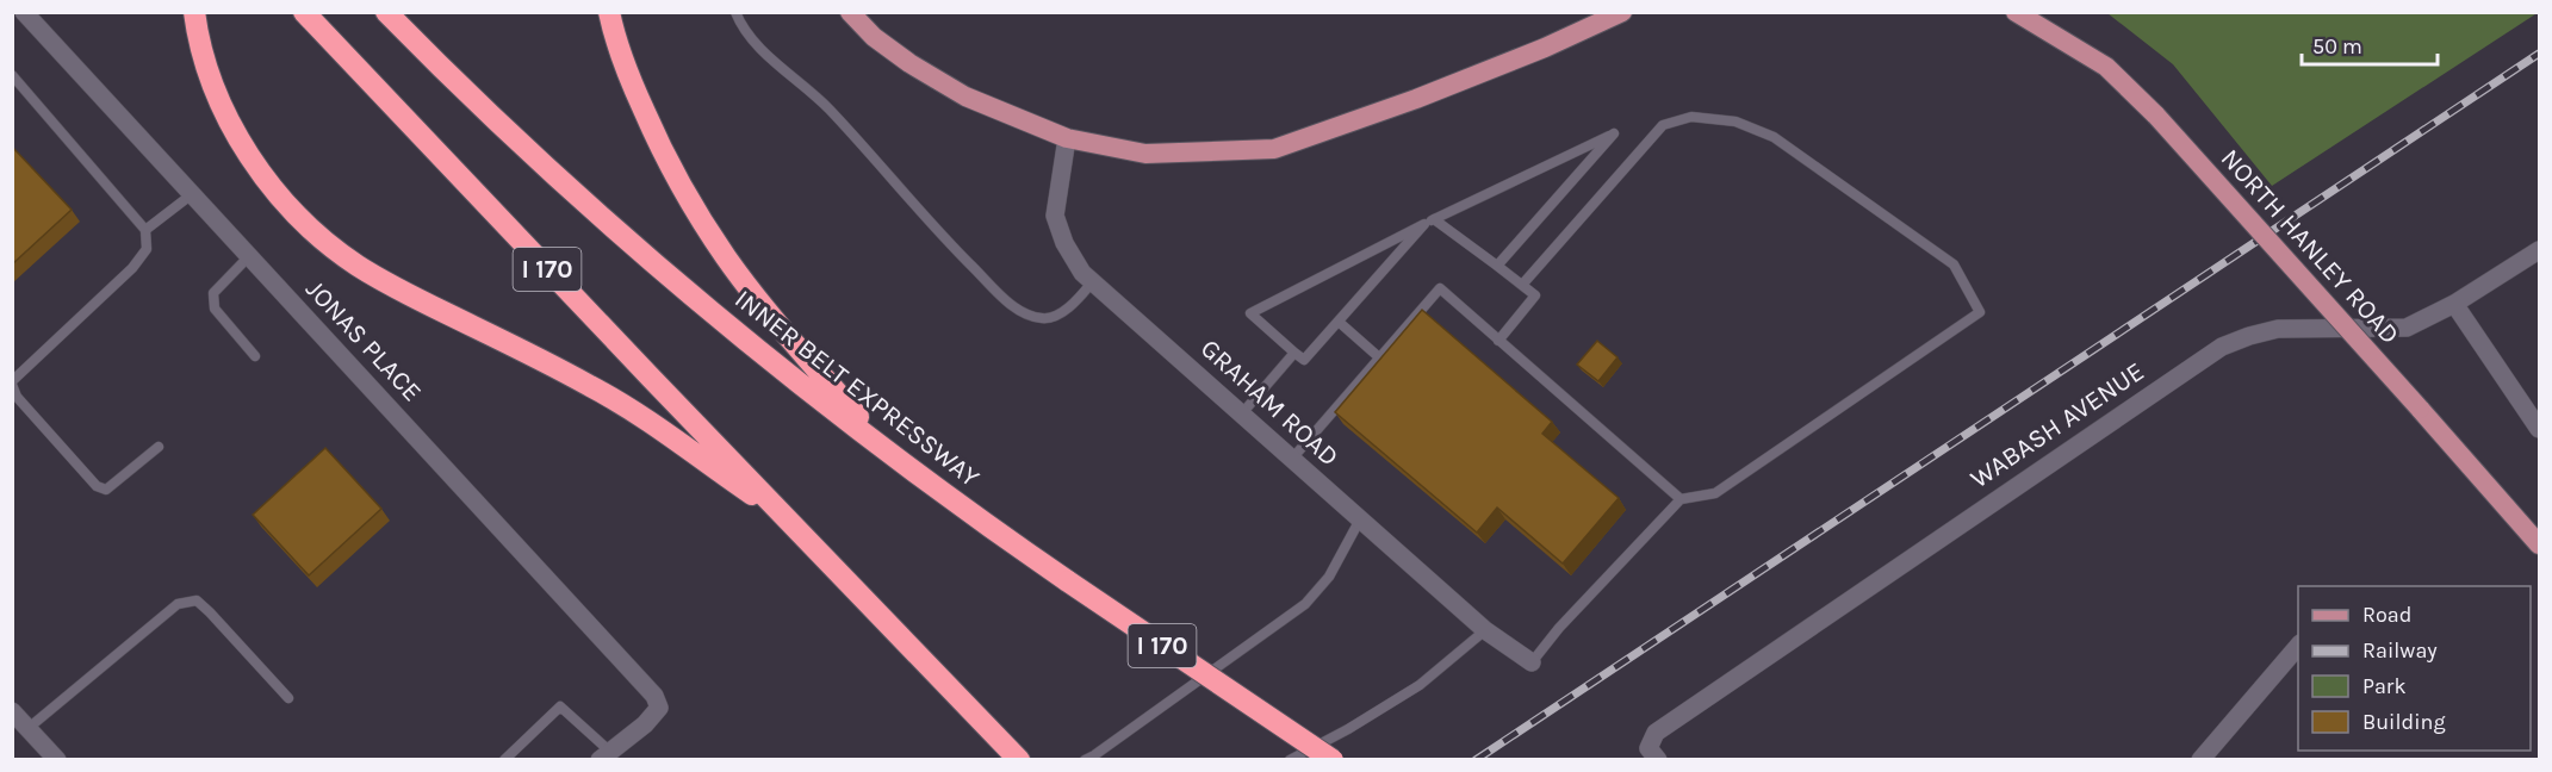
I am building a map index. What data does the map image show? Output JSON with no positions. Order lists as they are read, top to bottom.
{
  "streets": {
    "highway": ["I 170", "INNER BELT EXPRESSWAY"],
    "main road": ["NORTH HANLEY ROAD"],
    "street": ["JONAS PLACE", "GRAHAM ROAD", "WABASH AVENUE"]
  },
  "legend": [
    "Road",
    "Railway",
    "Park",
    "Building"
  ],
  "scale_bar": "50 m"
}
